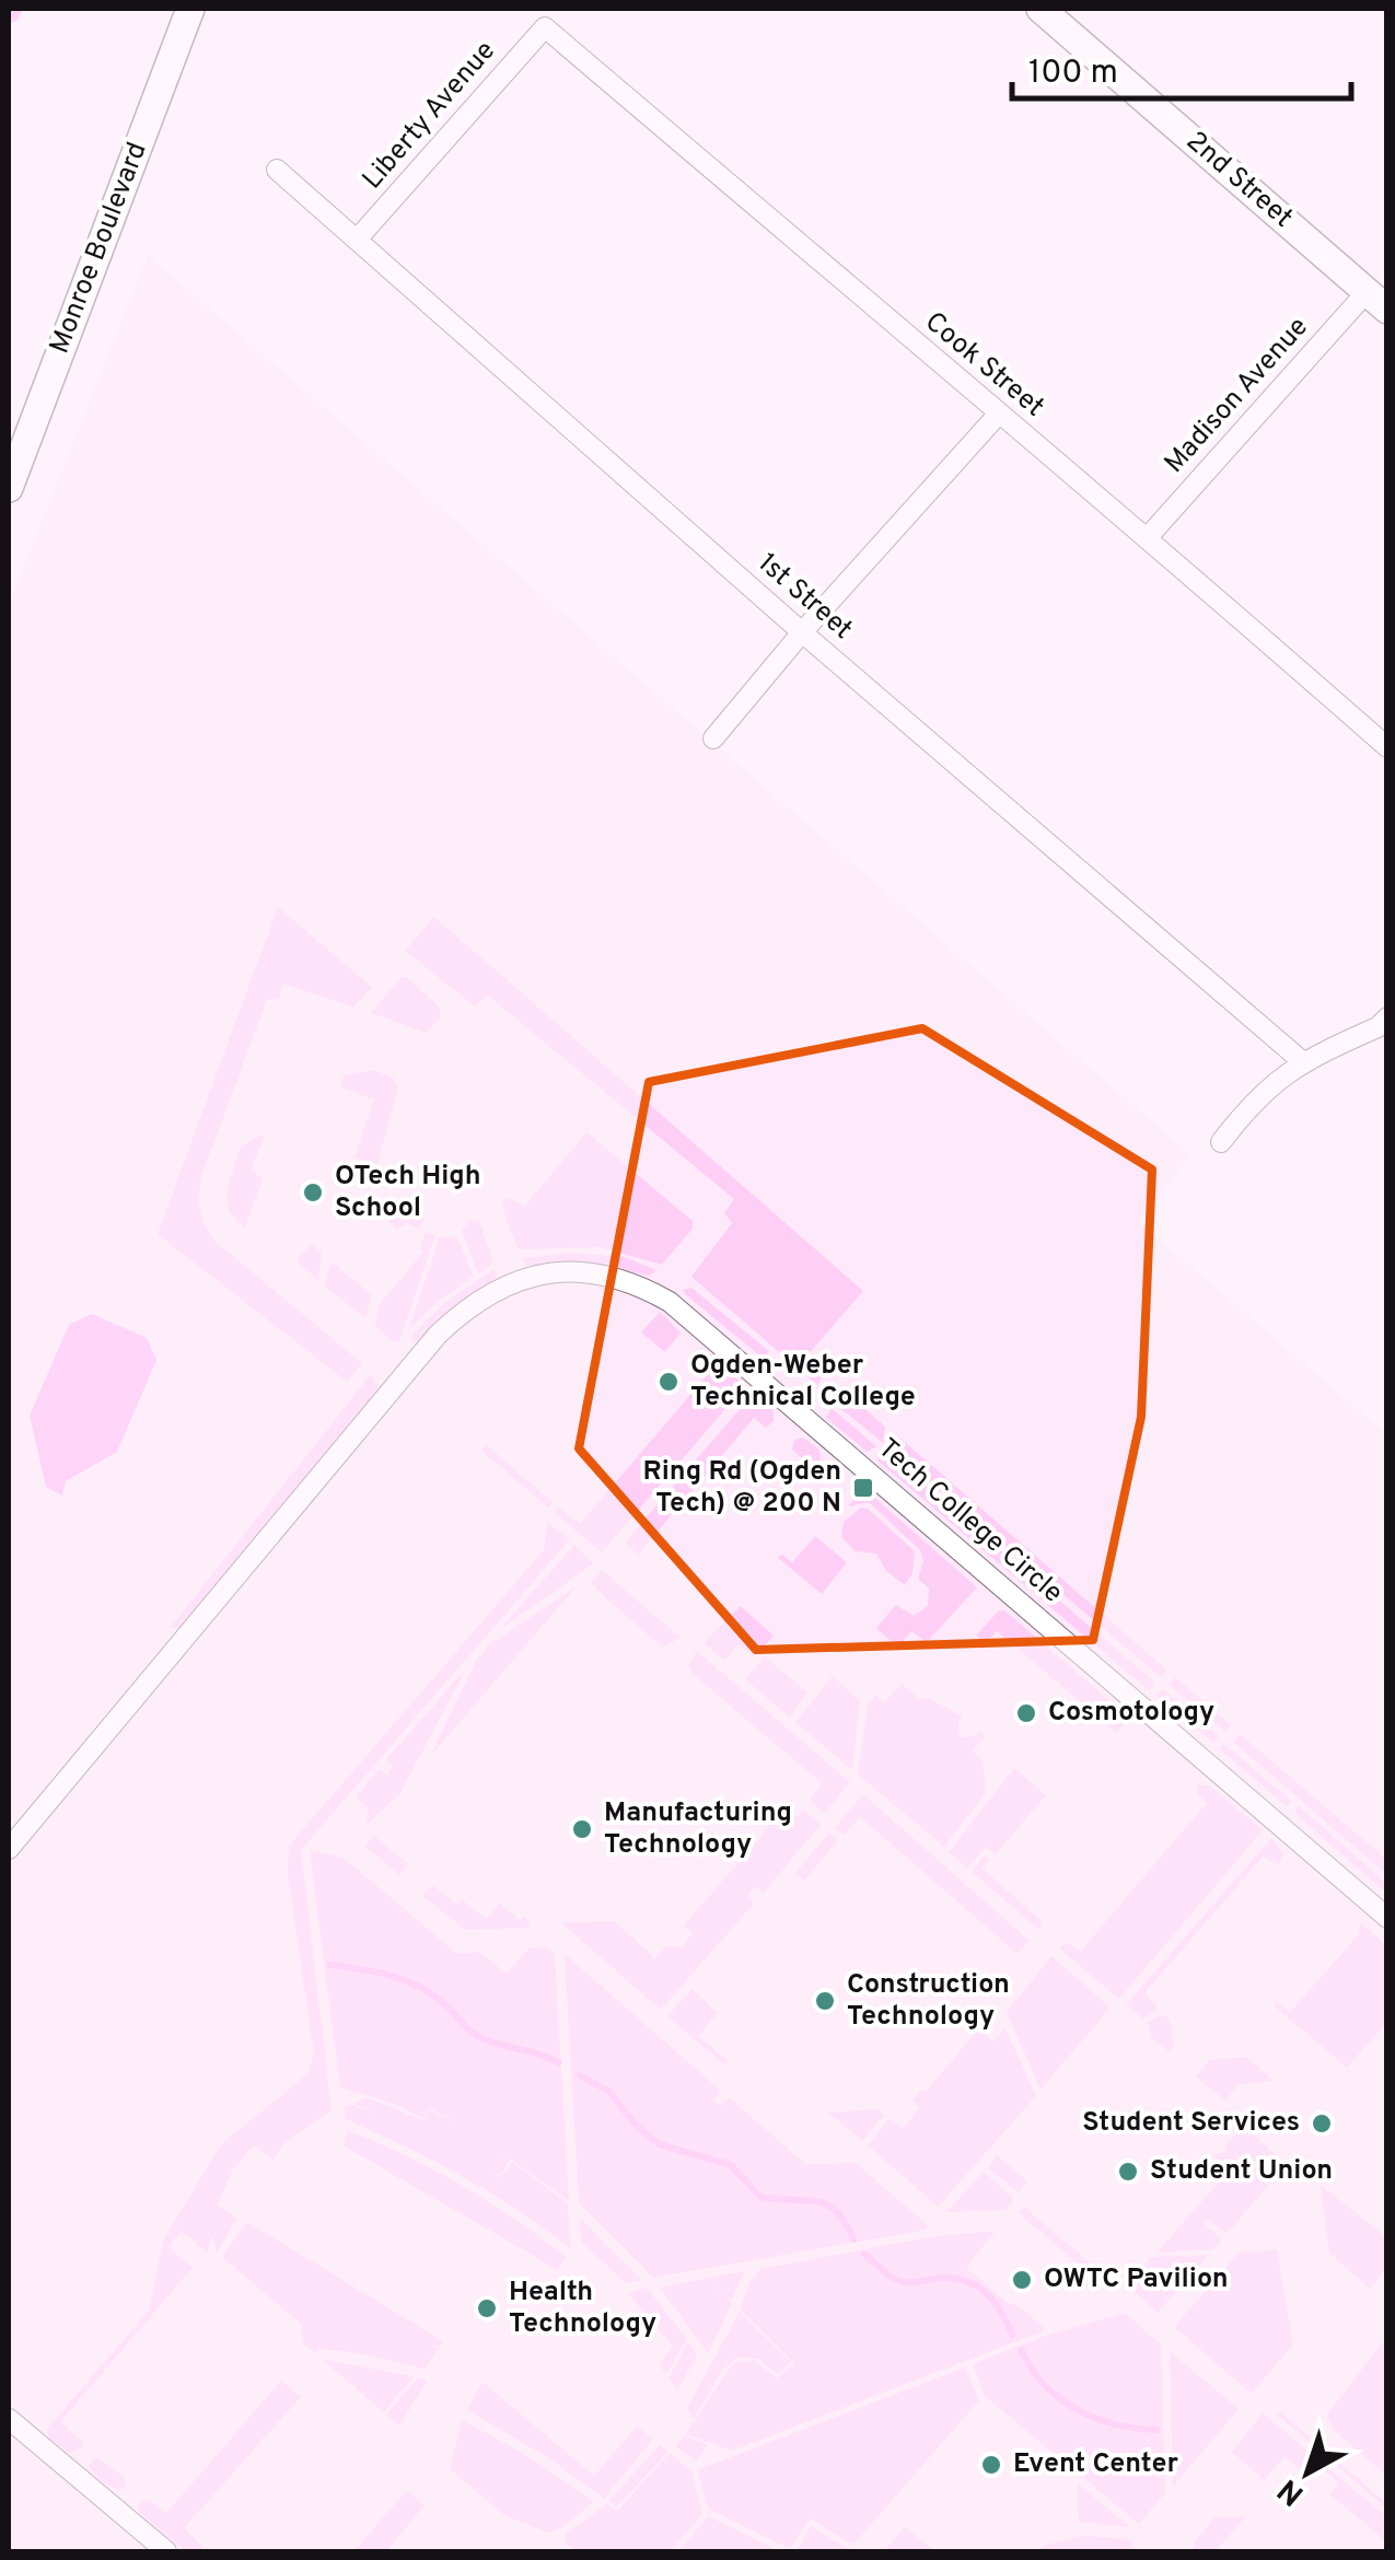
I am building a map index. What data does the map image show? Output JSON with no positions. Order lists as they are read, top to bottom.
{
  "streets": {
    "main road": ["2nd Street", "Monroe Boulevard"],
    "street": [
      "Liberty Avenue",
      "Cook Street",
      "Madison Avenue",
      "1st Street",
      "Tech College Circle"
    ]
  },
  "crossings": [
    ["Liberty Avenue", "Cook Street"],
    ["Liberty Avenue", "1st Street"],
    ["2nd Street", "Madison Avenue"],
    ["Cook Street", "Madison Avenue"]
  ],
  "places": {
    "other": [
      "OTech High School",
      "Ogden-Weber Technical College",
      "Cosmotology",
      "Manufacturing Technology",
      "Construction Technology",
      "Student Services",
      "Student Union",
      "OWTC Pavilion",
      "Health Technology",
      "Event Center"
    ],
    "transit": ["Ring Rd (Ogden Tech) @ 200 N"]
  },
  "scale_bar": "100 m",
  "north": "bottom left"
}
